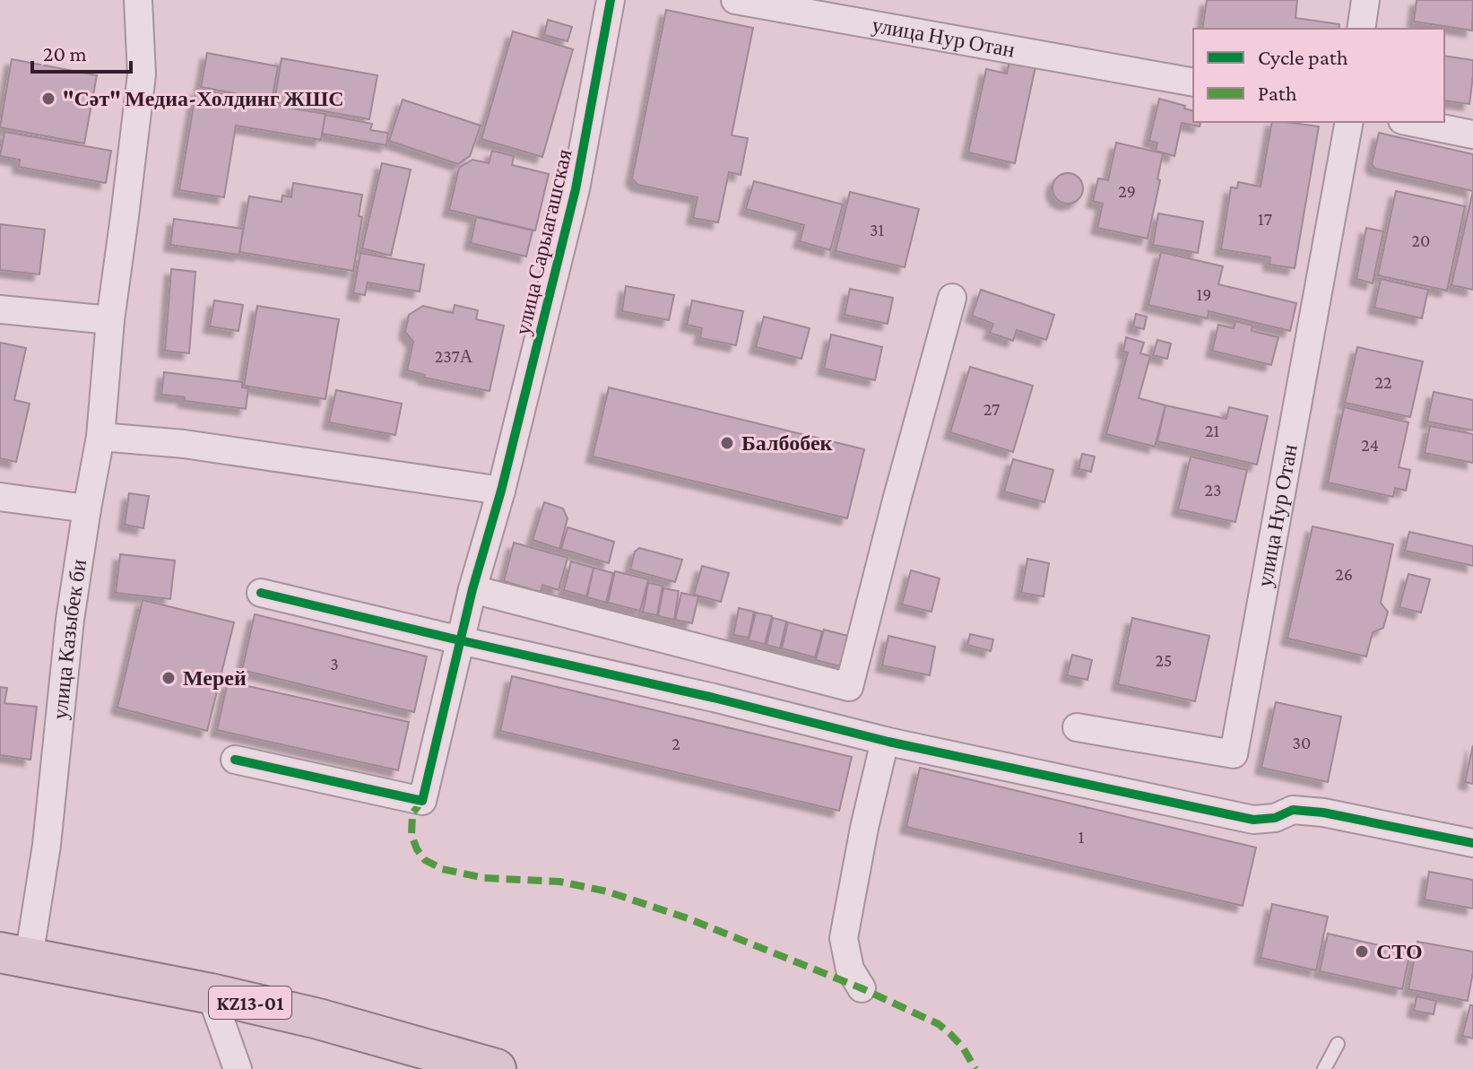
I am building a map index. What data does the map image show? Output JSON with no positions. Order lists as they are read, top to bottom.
{
  "streets": {
    "highway": ["KZ13-01"],
    "street": ["улица Нур Отан", "улица Сарыагашская", "улица Казыбек би"]
  },
  "crossings": [
    ["улица Казыбек би", "KZ13-01"]
  ],
  "places": [
    "\"Сәт\" Медиа-Холдинг ЖШС",
    "Балбобек",
    "Мерей",
    "СТО"
  ],
  "house_numbers": [
    "29",
    "17",
    "31",
    "20",
    "19",
    "237А",
    "22",
    "27",
    "21",
    "24",
    "23",
    "26",
    "25",
    "3",
    "30",
    "2",
    "1"
  ],
  "legend": ["Cycle path", "Path"],
  "scale_bar": "20 m"
}
